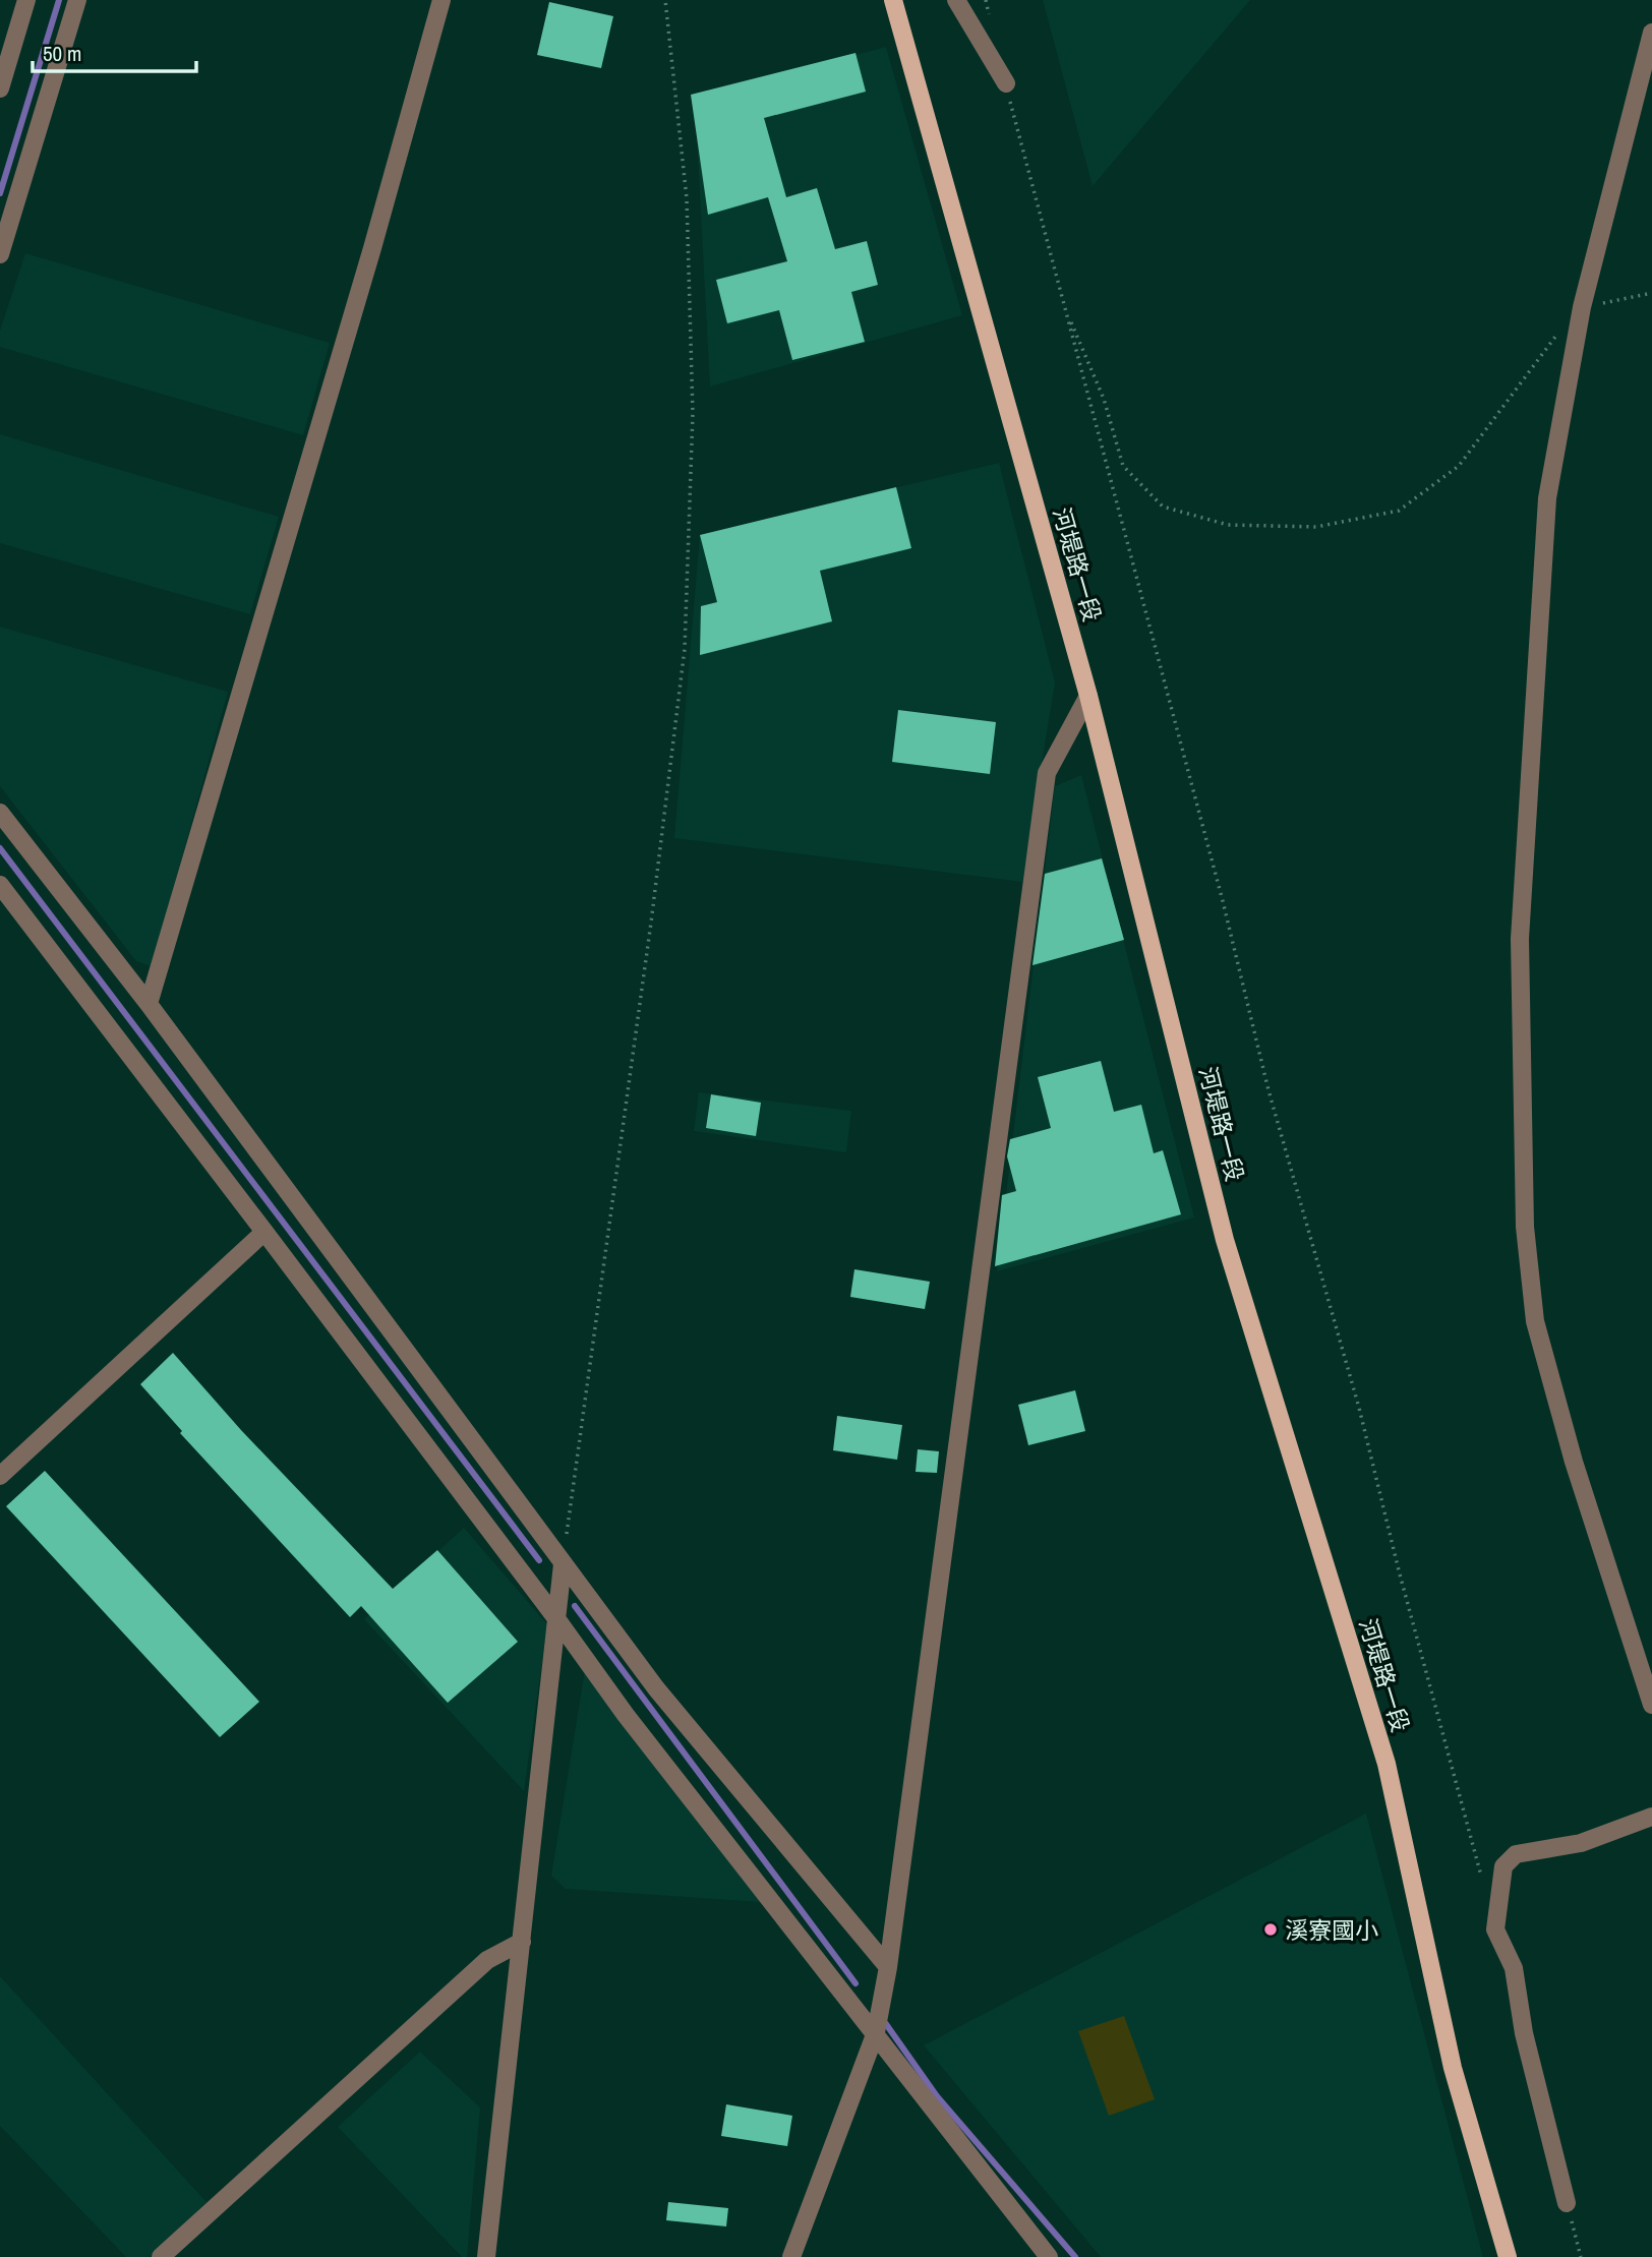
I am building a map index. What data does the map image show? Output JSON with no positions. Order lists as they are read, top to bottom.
{
  "streets": {
    "main road": ["河堤路一段"]
  },
  "places": ["溪寮國小"],
  "scale_bar": "50 m"
}
